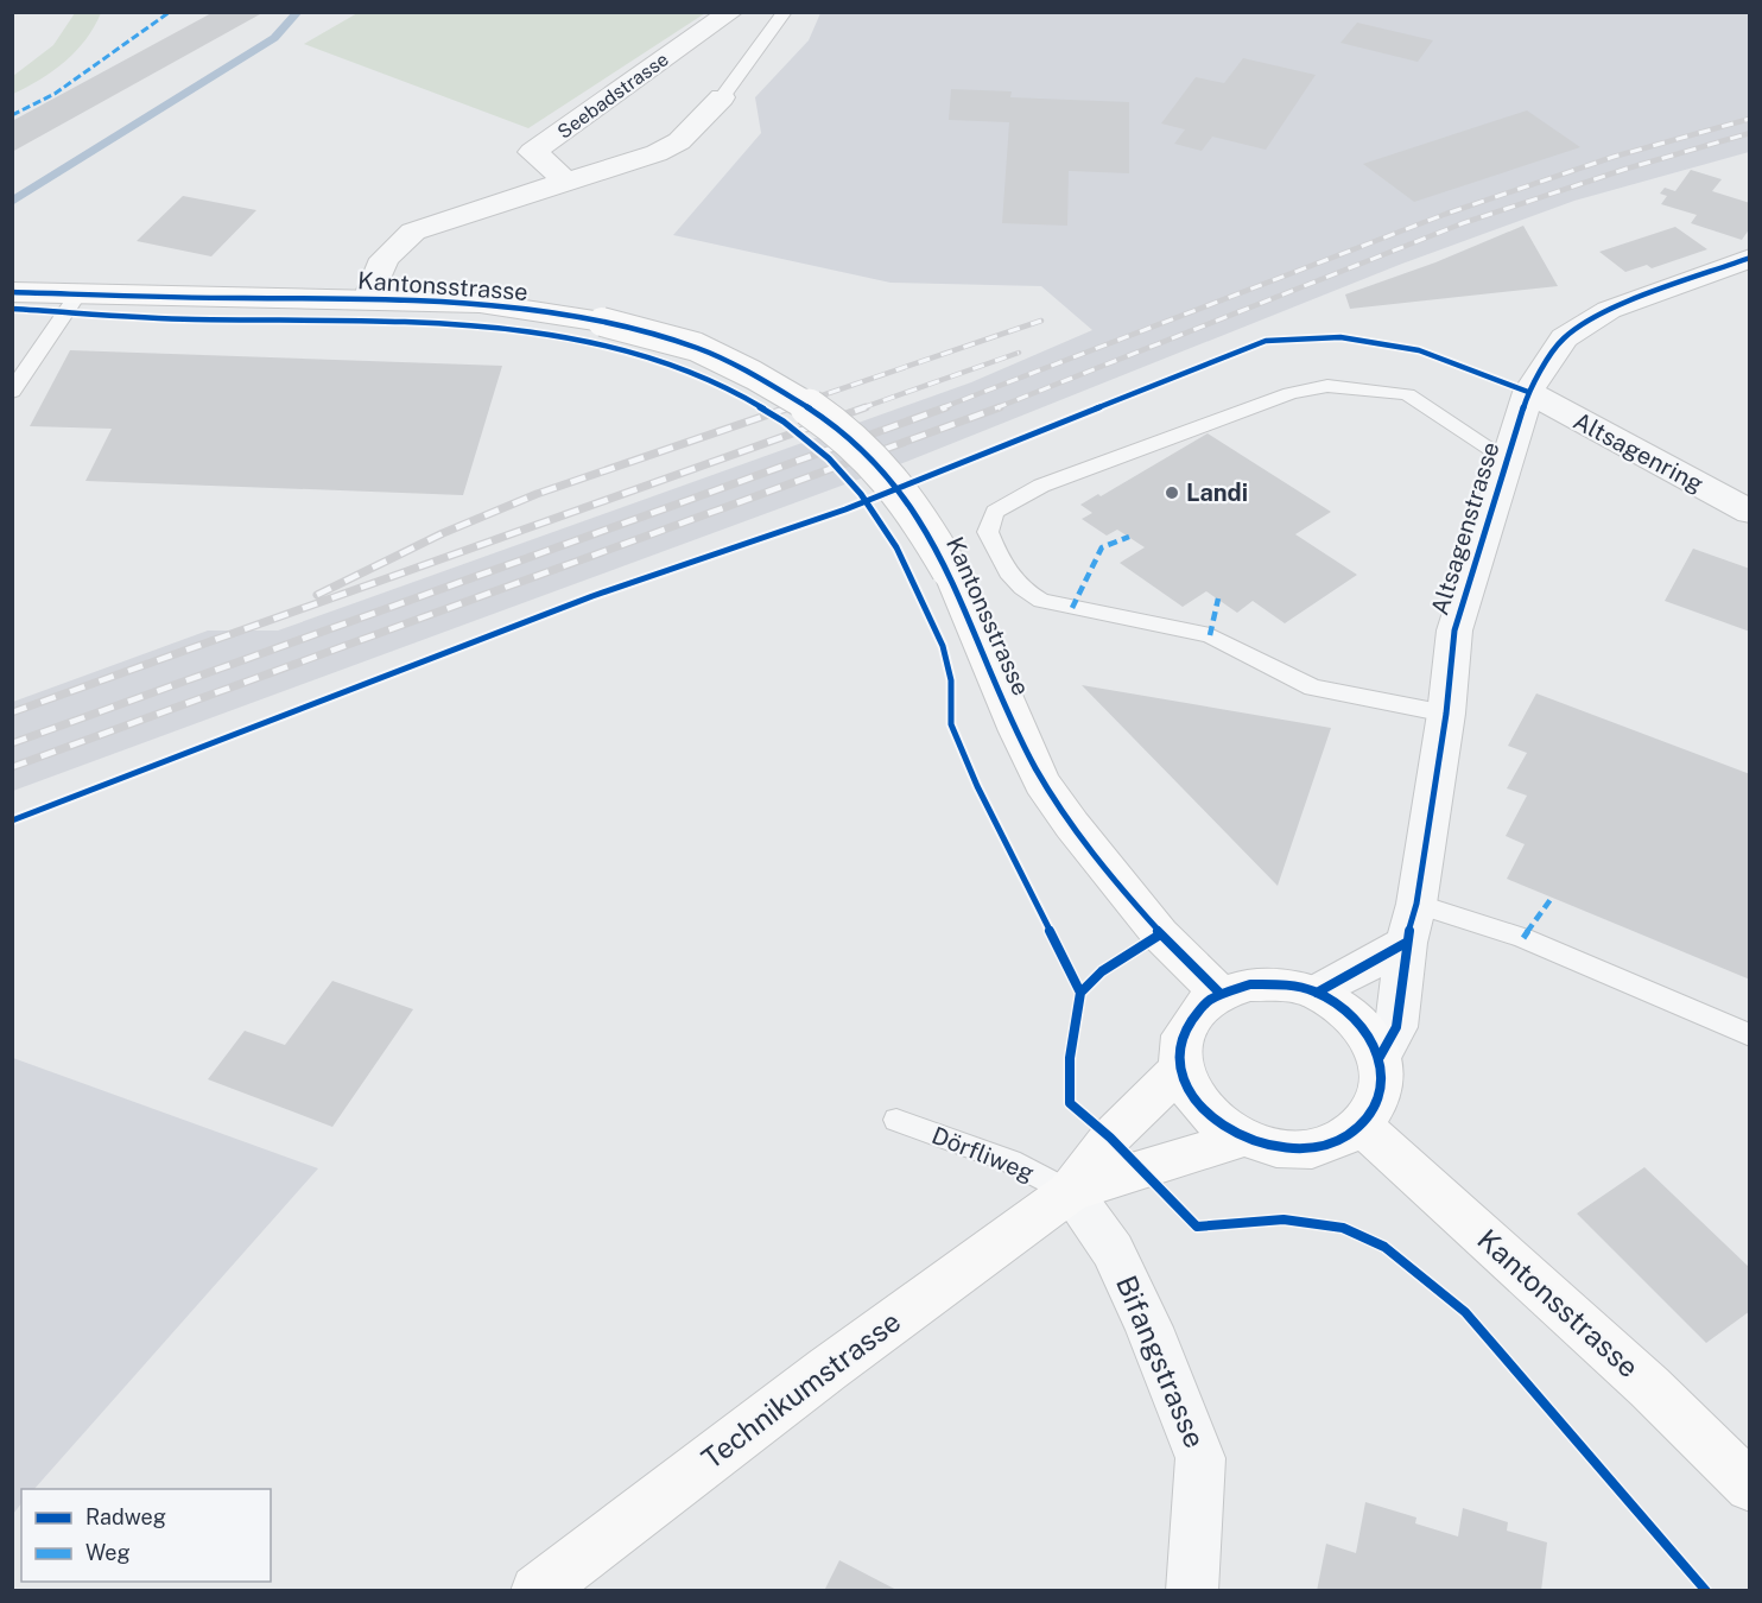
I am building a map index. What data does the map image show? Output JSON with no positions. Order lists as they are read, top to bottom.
{
  "streets": {
    "main road": ["Kantonsstrasse", "Technikumstrasse"],
    "street": [
      "Seebadstrasse",
      "Altsagenring",
      "Altsagenstrasse",
      "Bifangstrasse"
    ],
    "lane": ["Dörfliweg"]
  },
  "crossings": [
    ["Kantonsstrasse", "Altsagenstrasse"],
    ["Kantonsstrasse", "Technikumstrasse"],
    ["Altsagenring", "Altsagenstrasse"],
    ["Altsagenstrasse", "Technikumstrasse"],
    ["Dörfliweg", "Bifangstrasse"],
    ["Dörfliweg", "Technikumstrasse"],
    ["Bifangstrasse", "Technikumstrasse"]
  ],
  "places": ["Landi"],
  "legend": ["Radweg", "Weg"]
}
